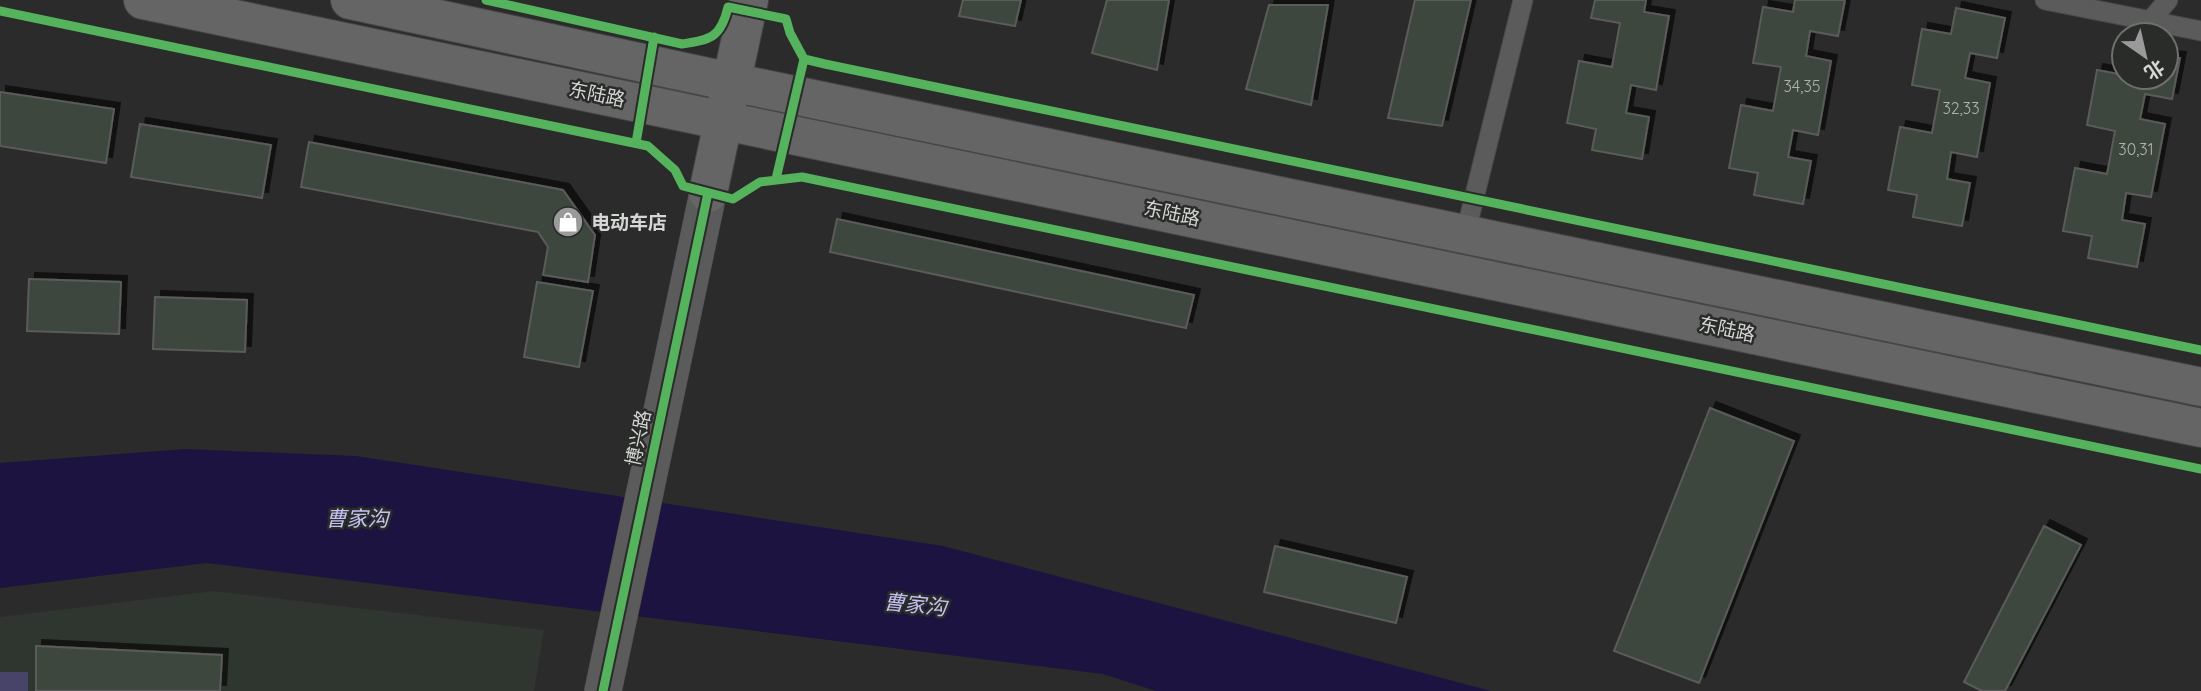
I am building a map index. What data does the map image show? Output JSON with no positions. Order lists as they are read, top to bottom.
{
  "streets": {
    "main road": ["东陆路", "博兴路"]
  },
  "crossings": [
    ["东陆路", "博兴路"]
  ],
  "water": ["曹家沟"],
  "places": {
    "shop": ["电动车店"]
  },
  "house_numbers": ["34,35", "32,33", "30,31"],
  "north": "bottom right"
}
